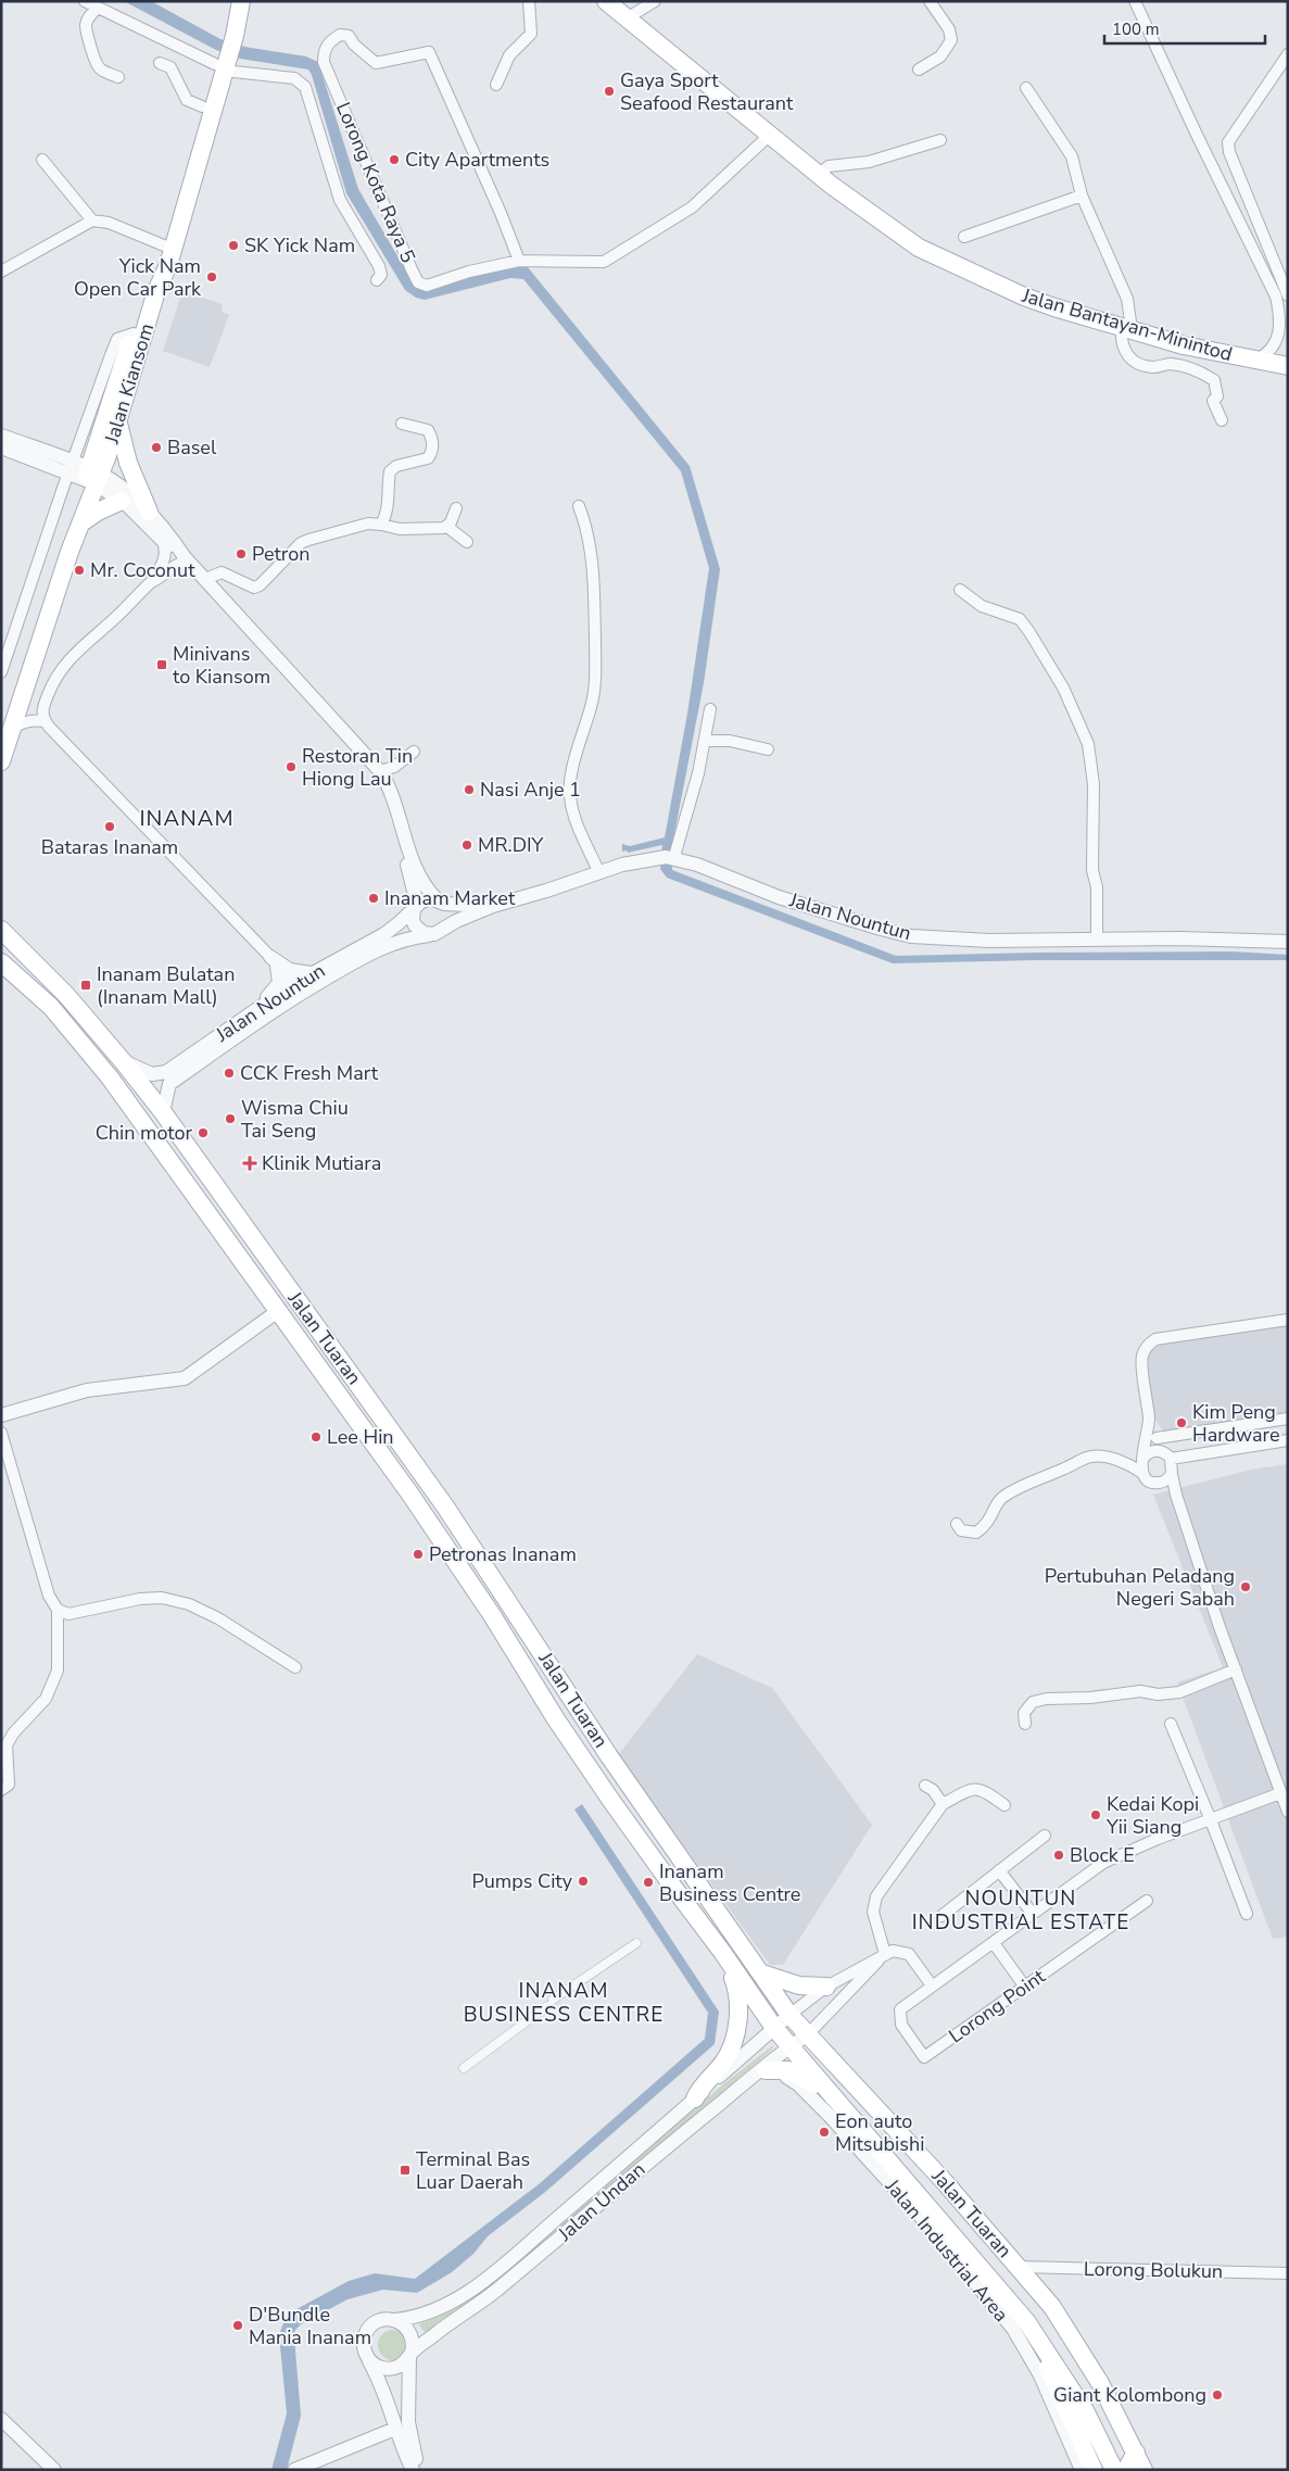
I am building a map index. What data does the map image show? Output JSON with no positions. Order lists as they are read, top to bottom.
{
  "streets": {
    "main road": ["Jalan Bantayan-Minintod", "Jalan Kiansom", "Jalan Tuaran"],
    "street": [
      "Lorong Kota Raya 5",
      "Jalan Nountun",
      "Lorong Point",
      "Jalan Undan",
      "Jalan Industrial Area",
      "Lorong Bolukun"
    ]
  },
  "crossings": [
    ["Jalan Nountun", "Jalan Tuaran"],
    ["Jalan Tuaran", "Jalan Undan"],
    ["Jalan Tuaran", "Lorong Bolukun"]
  ],
  "districts": ["INANAM", "NOUNTUN INDUSTRIAL ESTATE", "INANAM BUSINESS CENTRE"],
  "places": {
    "other": [
      "Gaya Sport Seafood Restaurant",
      "City Apartments",
      "SK Yick Nam",
      "Yick Nam Open Car Park",
      "Basel",
      "Petron",
      "Mr. Coconut",
      "Restoran Tin Hiong Lau",
      "Nasi Anje 1",
      "Bataras Inanam",
      "MR.DIY",
      "Inanam Market",
      "CCK Fresh Mart",
      "Wisma Chiu Tai Seng",
      "Chin motor",
      "Kim Peng Hardware",
      "Lee Hin",
      "Petronas Inanam",
      "Pertubuhan Peladang Negeri Sabah",
      "Kedai Kopi Yii Siang",
      "Block E",
      "Pumps City",
      "Inanam Business Centre",
      "Eon auto Mitsubishi",
      "D'Bundle Mania Inanam",
      "Giant Kolombong"
    ],
    "transit": ["Minivans to Kiansom", "Inanam Bulatan (Inanam Mall)", "Terminal Bas Luar Daerah"],
    "health": ["Klinik Mutiara"]
  },
  "scale_bar": "100 m"
}
